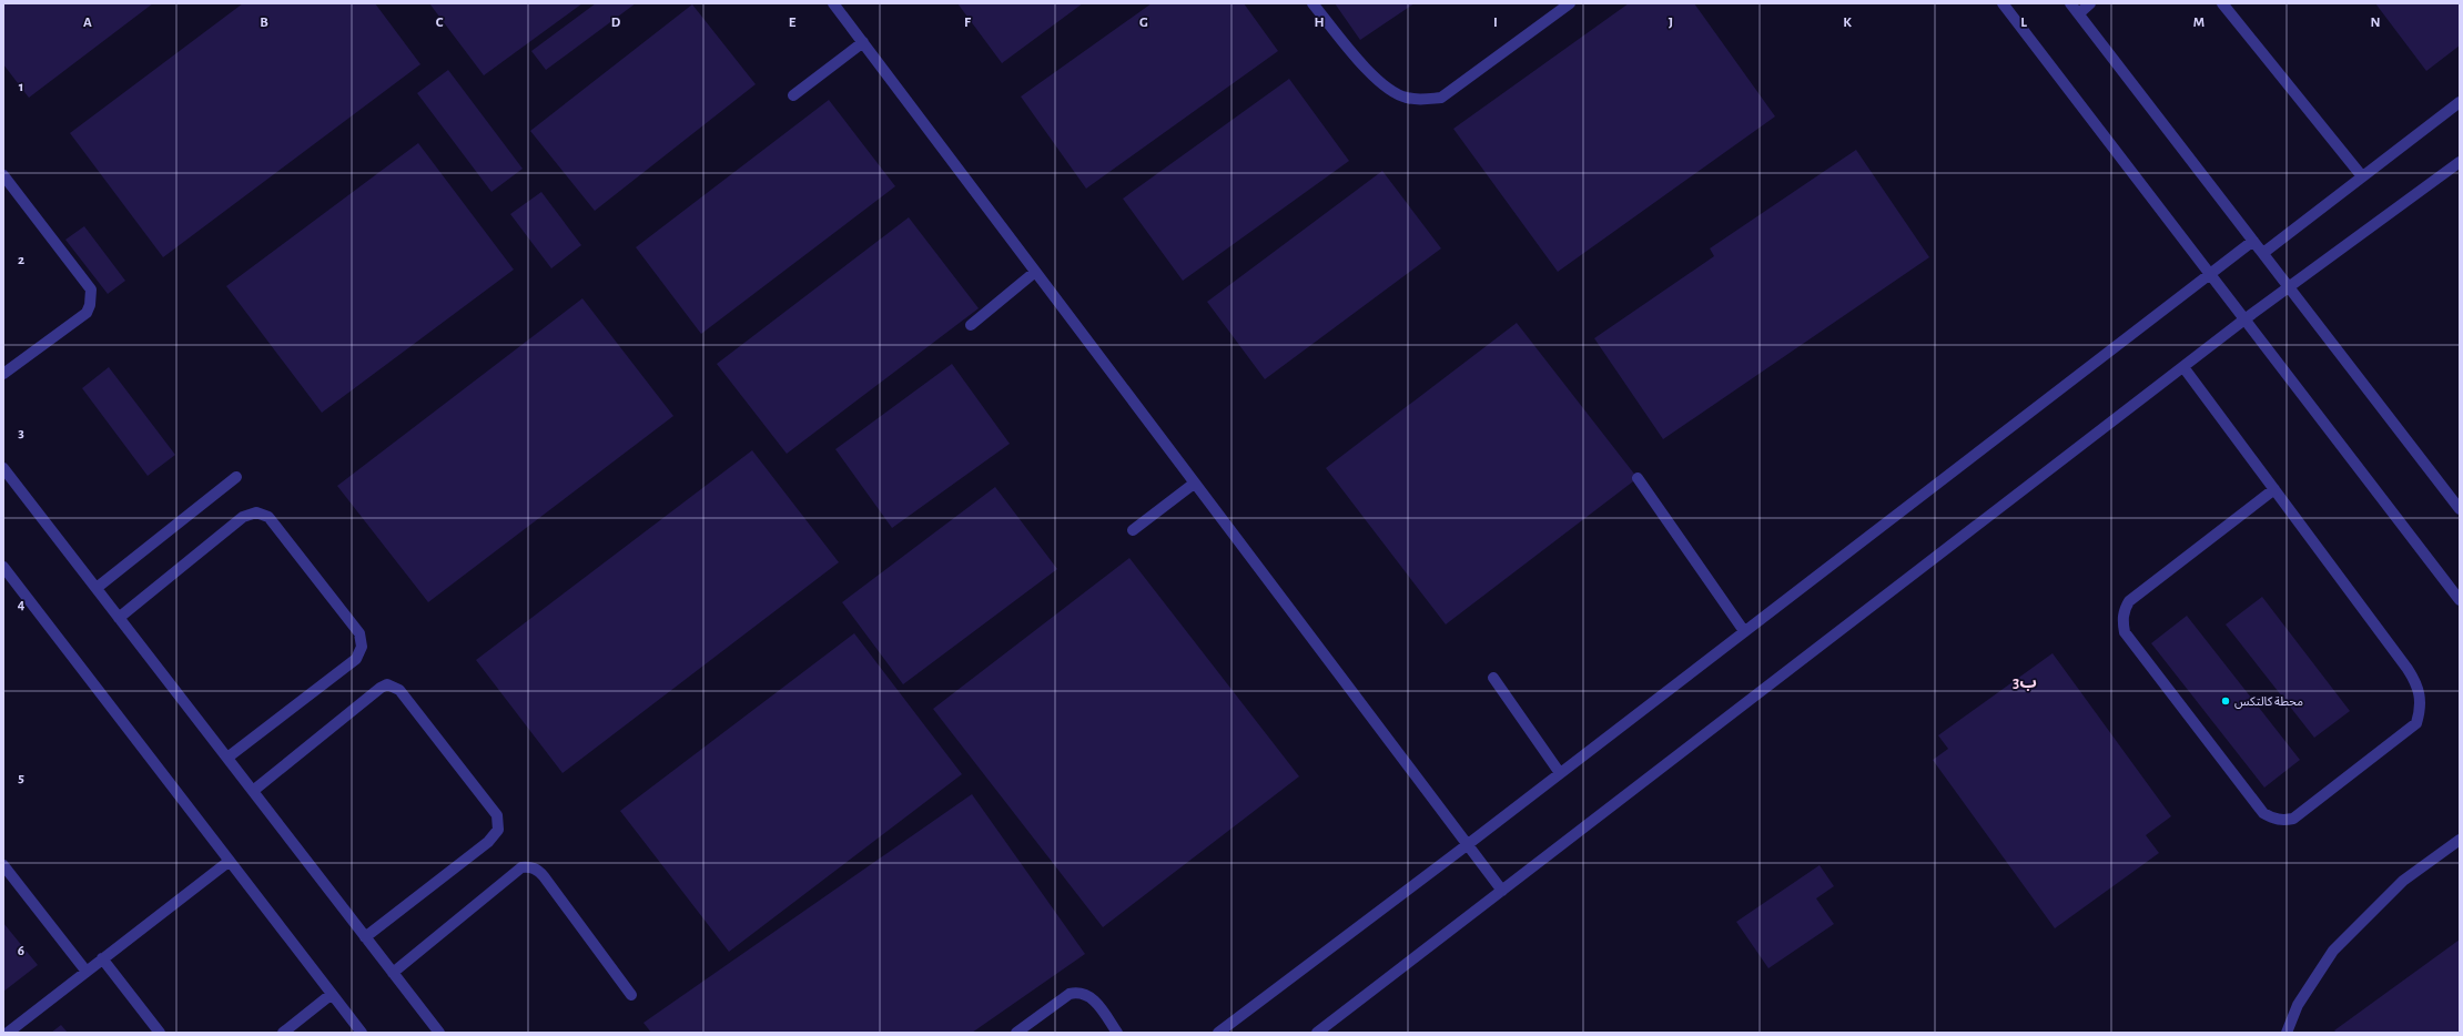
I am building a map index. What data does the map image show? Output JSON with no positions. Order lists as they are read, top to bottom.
{
  "districts": ["ب3"],
  "places": ["محطة كالتكس"],
  "grid": {
    "columns": [
      "A",
      "B",
      "C",
      "D",
      "E",
      "F",
      "G",
      "H",
      "I",
      "J",
      "K",
      "L",
      "M",
      "N"
    ],
    "rows": [
      "1",
      "2",
      "3",
      "4",
      "5",
      "6"
    ]
  }
}
